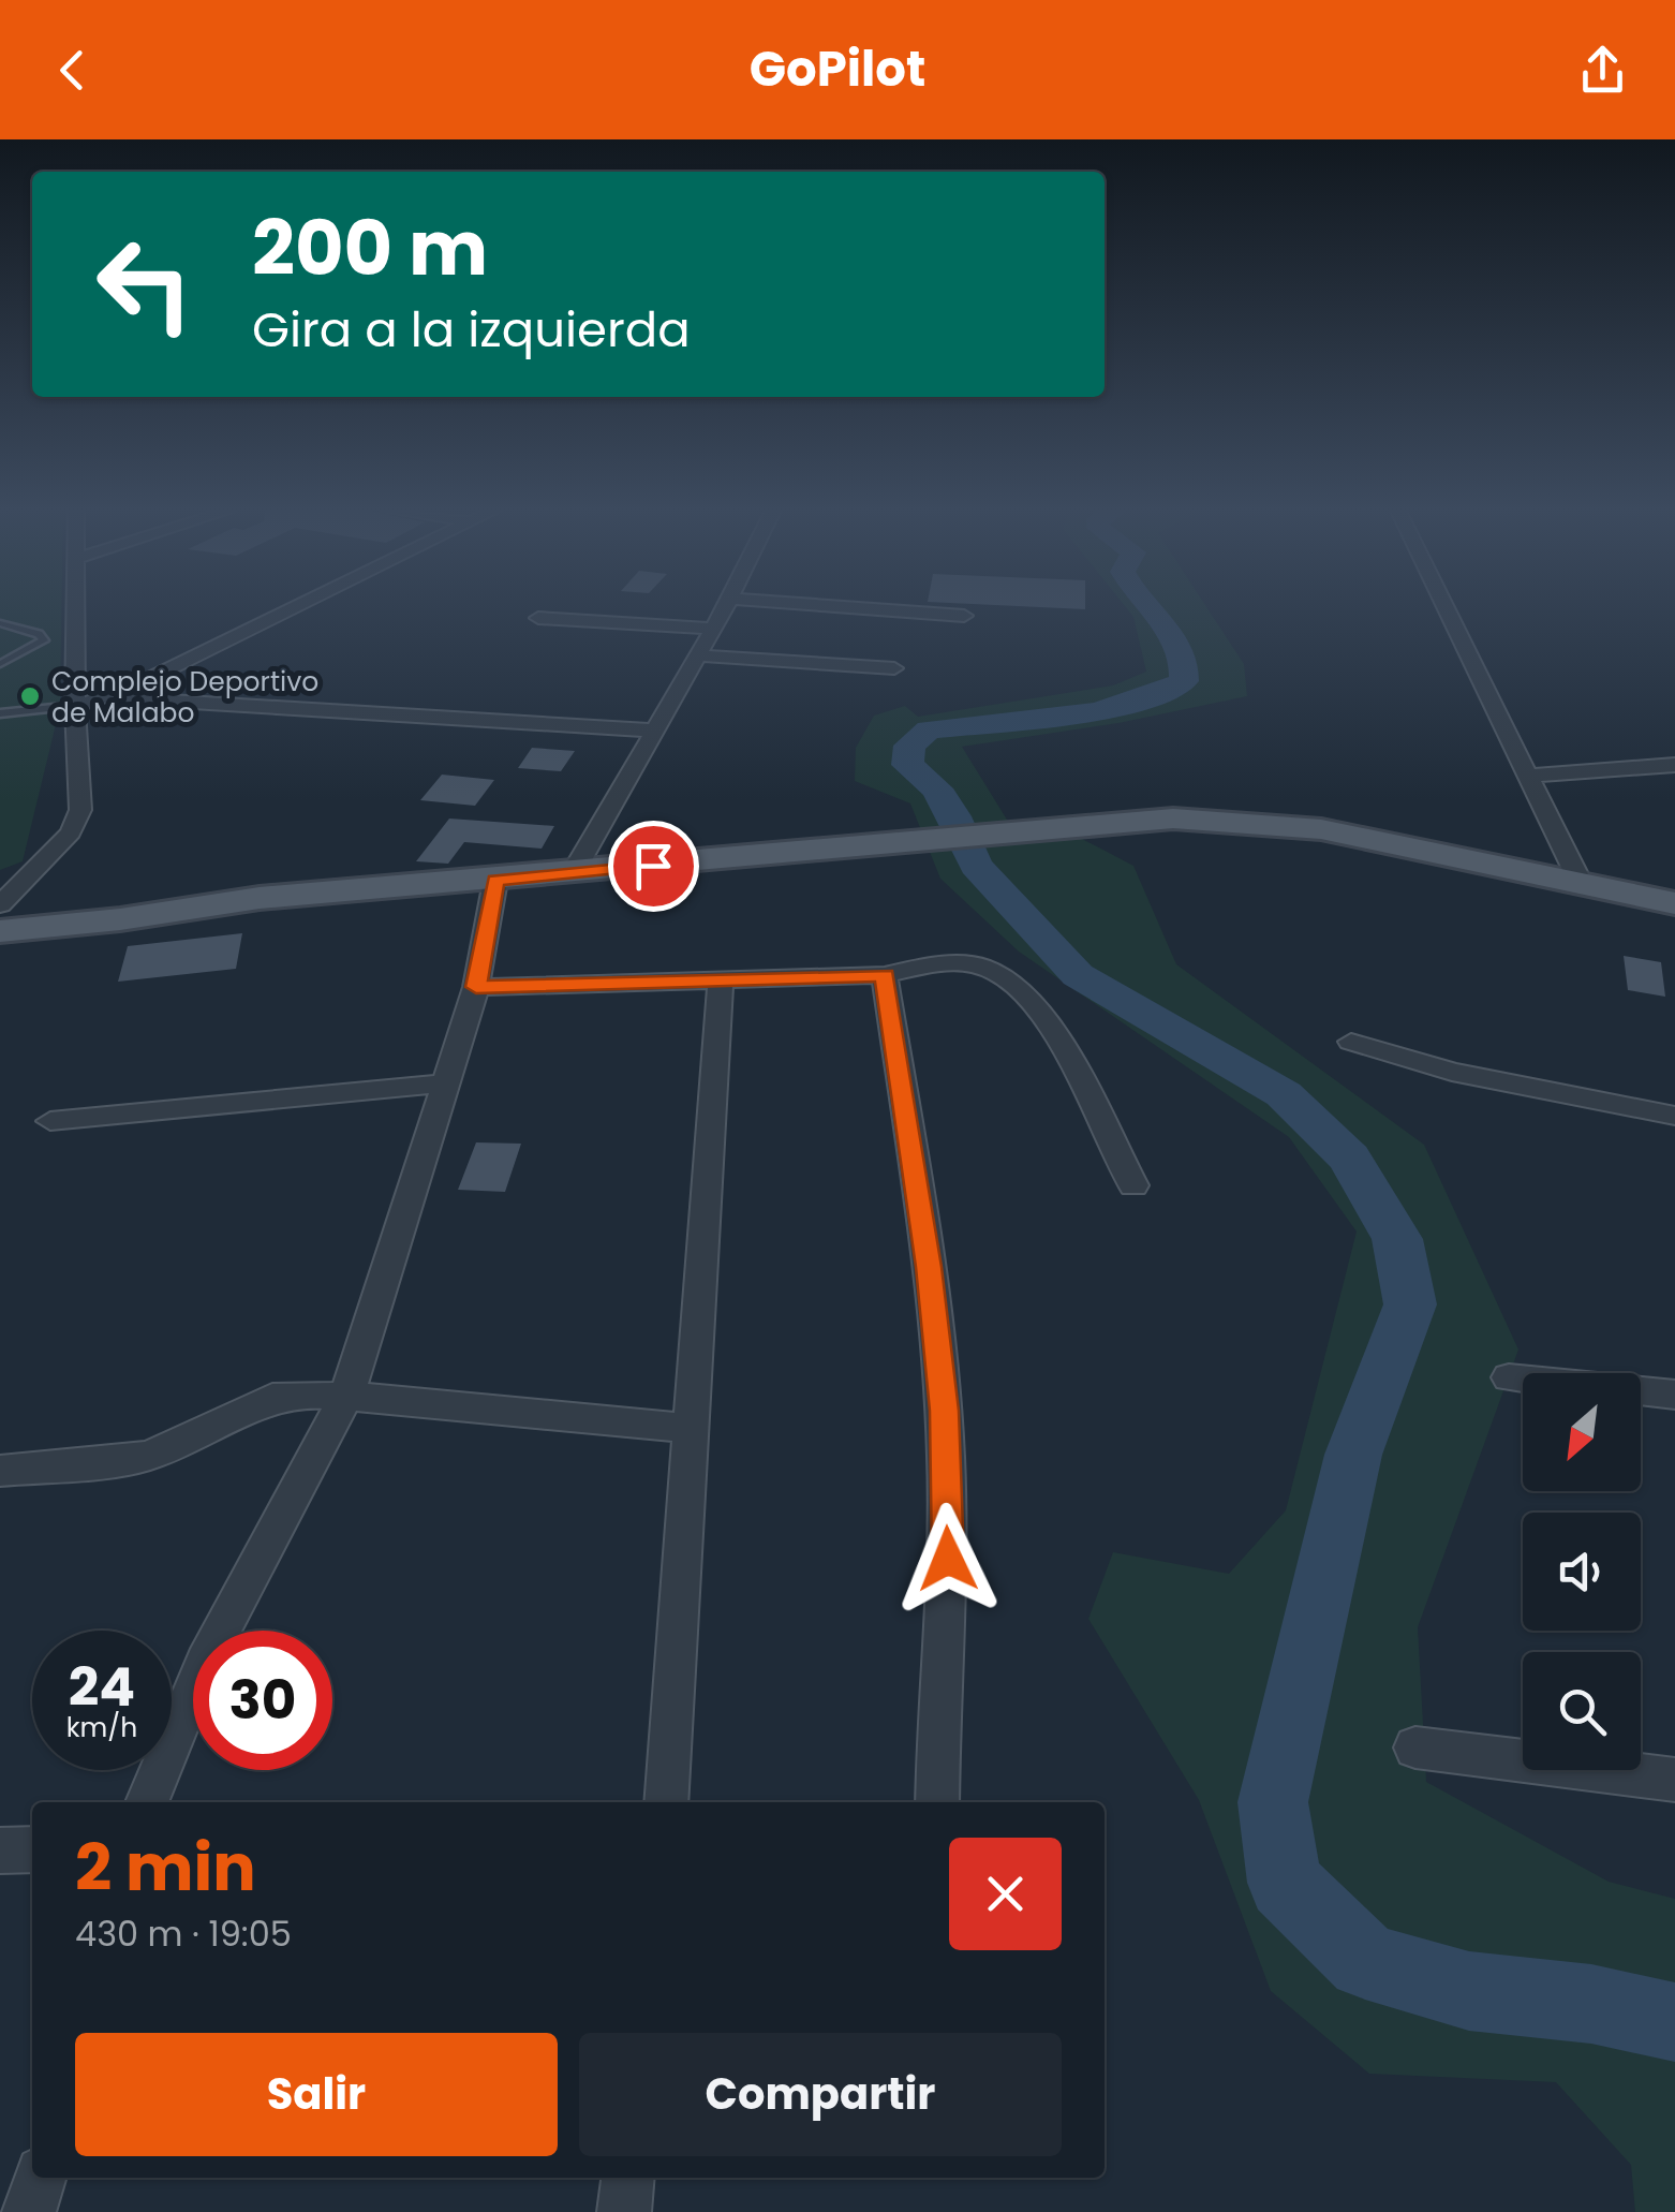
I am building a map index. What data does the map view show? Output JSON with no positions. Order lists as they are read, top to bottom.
{
  "places": ["Complejo Deportivo de Malabo"],
  "north": "bottom left",
  "page": {
    "header": "GoPilot",
    "turn": ["200 m", "Gira a la izquierda"],
    "speed": "24 km/h",
    "limit": "30",
    "heading": ["2 min", "430 m · 19:05"],
    "buttons": ["Salir", "Compartir"]
  }
}
